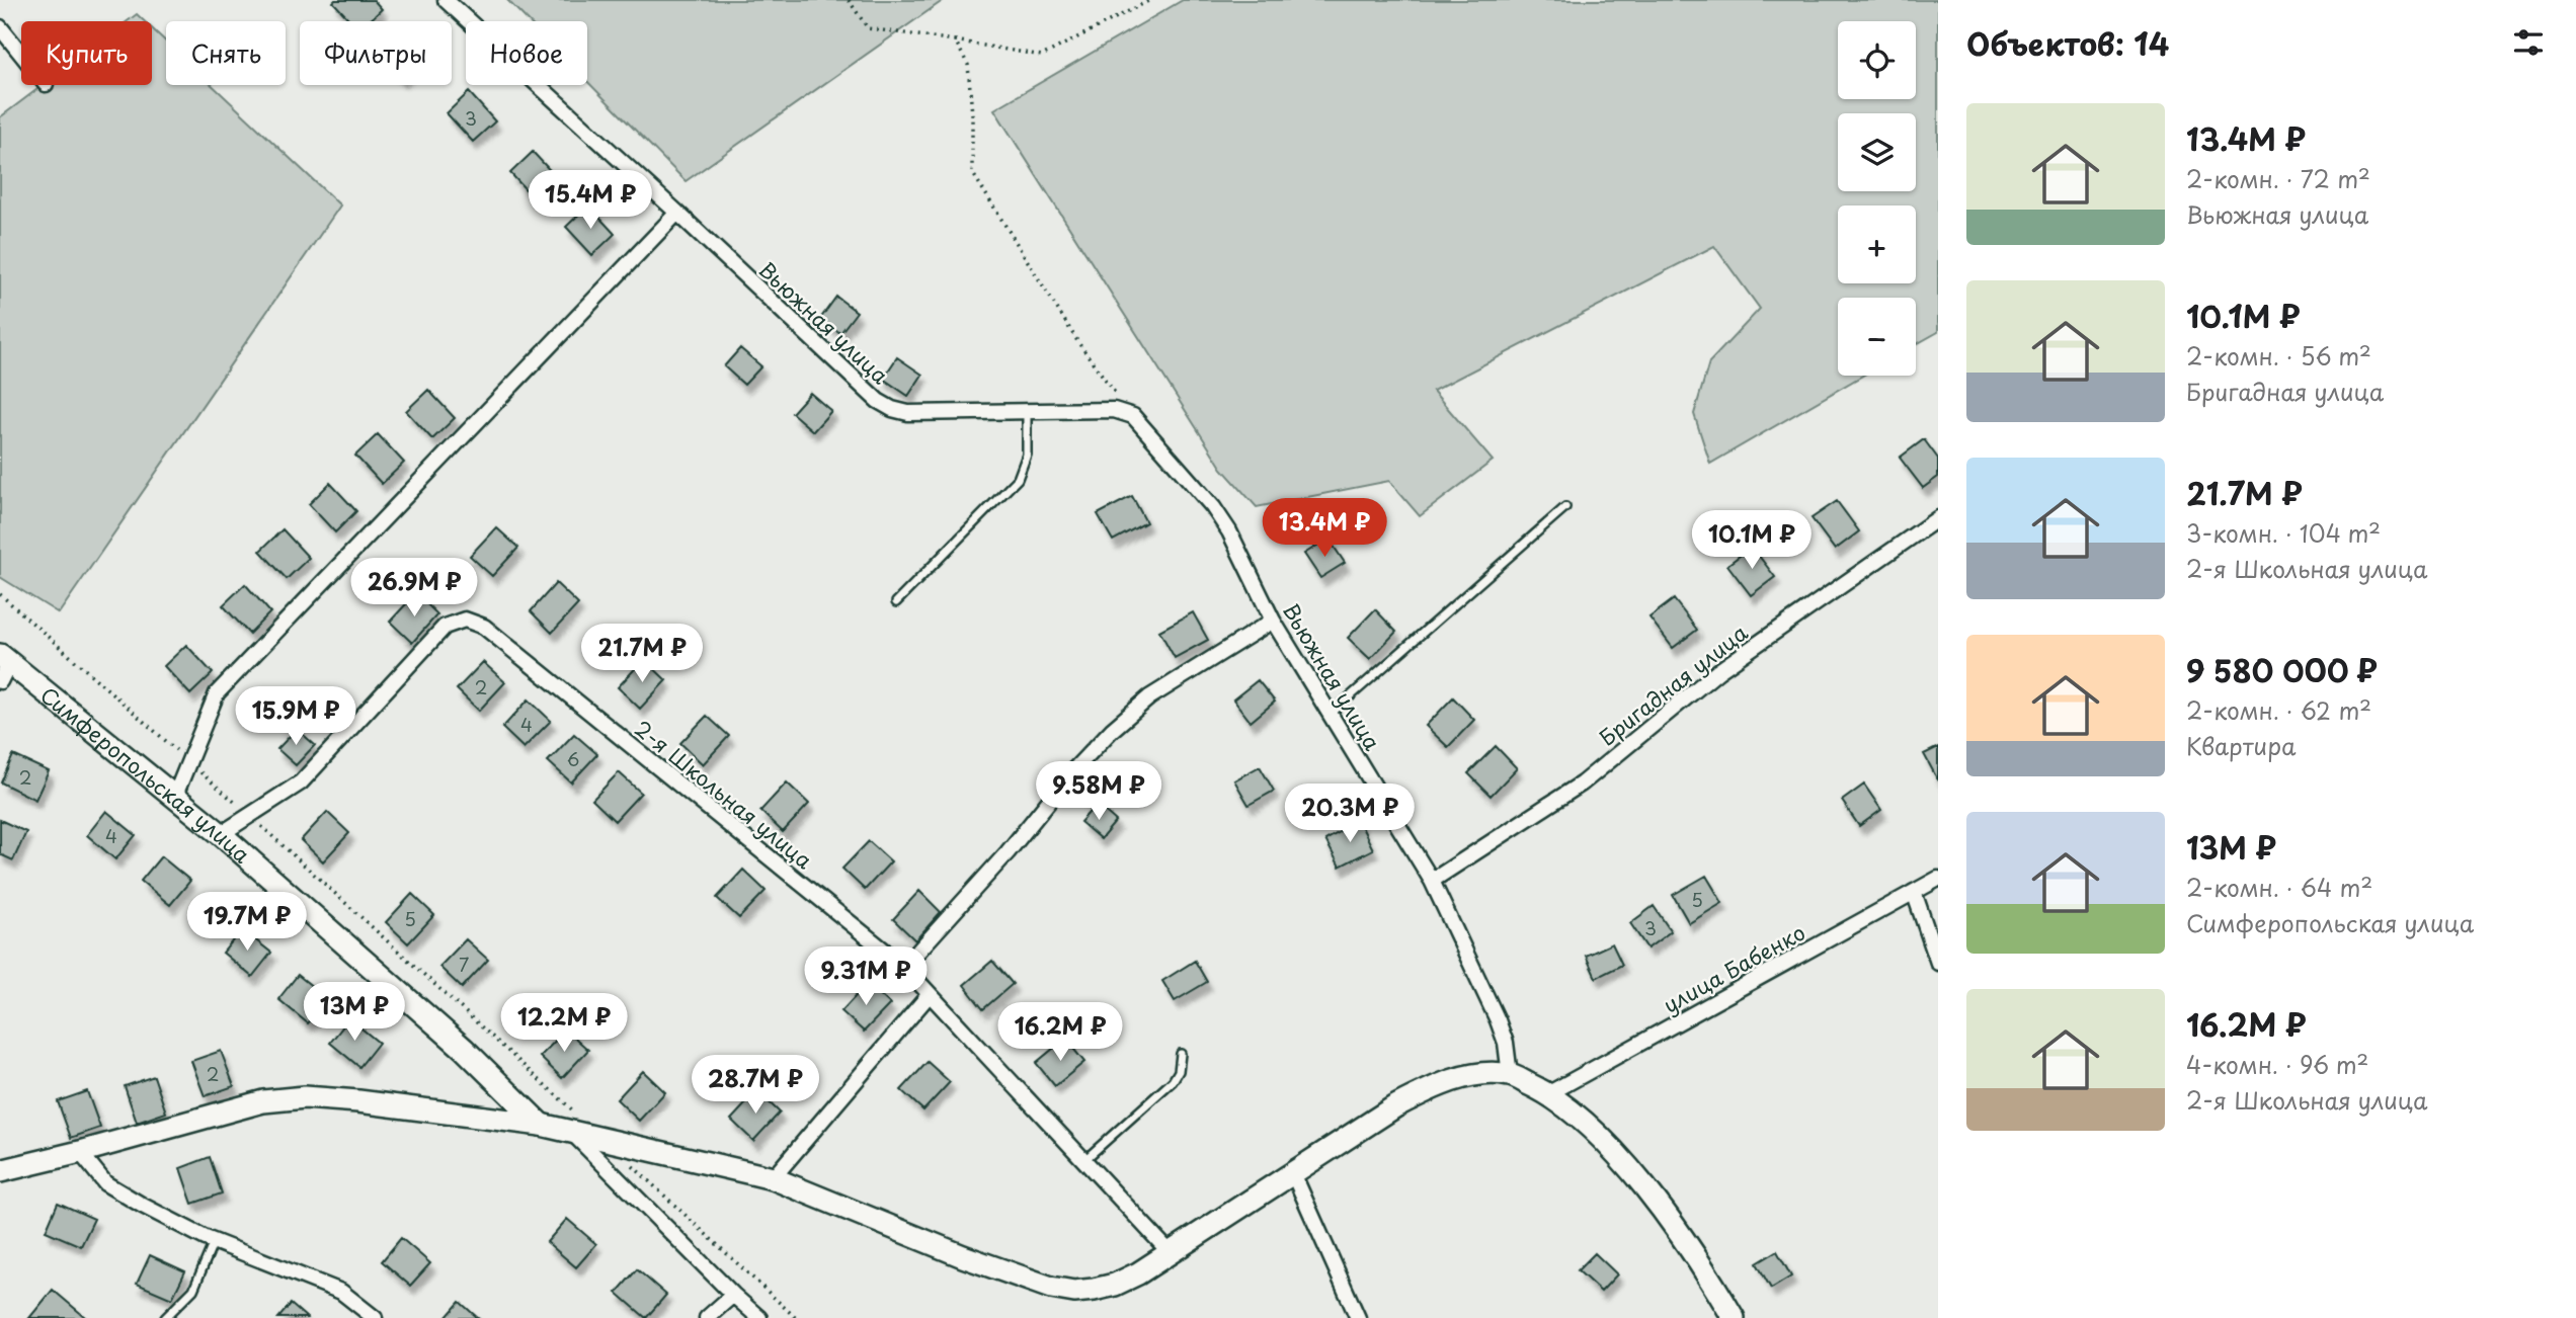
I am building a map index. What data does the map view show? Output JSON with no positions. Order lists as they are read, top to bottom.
{
  "streets": {
    "street": [
      "Вьюжная улица",
      "Бригадная улица",
      "Симферопольская улица",
      "2-я Школьная улица",
      "улица Бабенко"
    ]
  },
  "crossings": [
    ["Вьюжная улица", "Бригадная улица"],
    ["Симферопольская улица", "2-я Школьная улица"]
  ],
  "house_numbers": [
    "3",
    "2",
    "4",
    "6",
    "2",
    "4",
    "5",
    "5",
    "3",
    "7",
    "2"
  ],
  "page": {
    "heading": "Объектов: 14",
    "map_buttons": ["+", "−"],
    "chip": [
      "Купить",
      "Снять",
      "Фильтры",
      "Новое"
    ],
    "list": [
      {
        "name": "13.4M ₽",
        "note": "2-комн. · 72 m² · Вьюжная улица"
      },
      {
        "name": "10.1M ₽",
        "note": "2-комн. · 56 m² · Бригадная улица"
      },
      {
        "name": "21.7M ₽",
        "note": "3-комн. · 104 m² · 2-я Школьная улица"
      },
      {
        "name": "9 580 000 ₽",
        "note": "2-комн. · 62 m² · Квартира"
      },
      {
        "name": "13M ₽",
        "note": "2-комн. · 64 m² · Симферопольская улица"
      },
      {
        "name": "16.2M ₽",
        "note": "4-комн. · 96 m² · 2-я Школьная улица"
      }
    ],
    "price": [
      "15.4M ₽",
      "13.4M ₽",
      "10.1M ₽",
      "26.9M ₽",
      "21.7M ₽",
      "15.9M ₽",
      "9.58M ₽",
      "20.3M ₽",
      "19.7M ₽",
      "9.31M ₽",
      "13M ₽",
      "12.2M ₽",
      "16.2M ₽",
      "28.7M ₽"
    ]
  }
}
